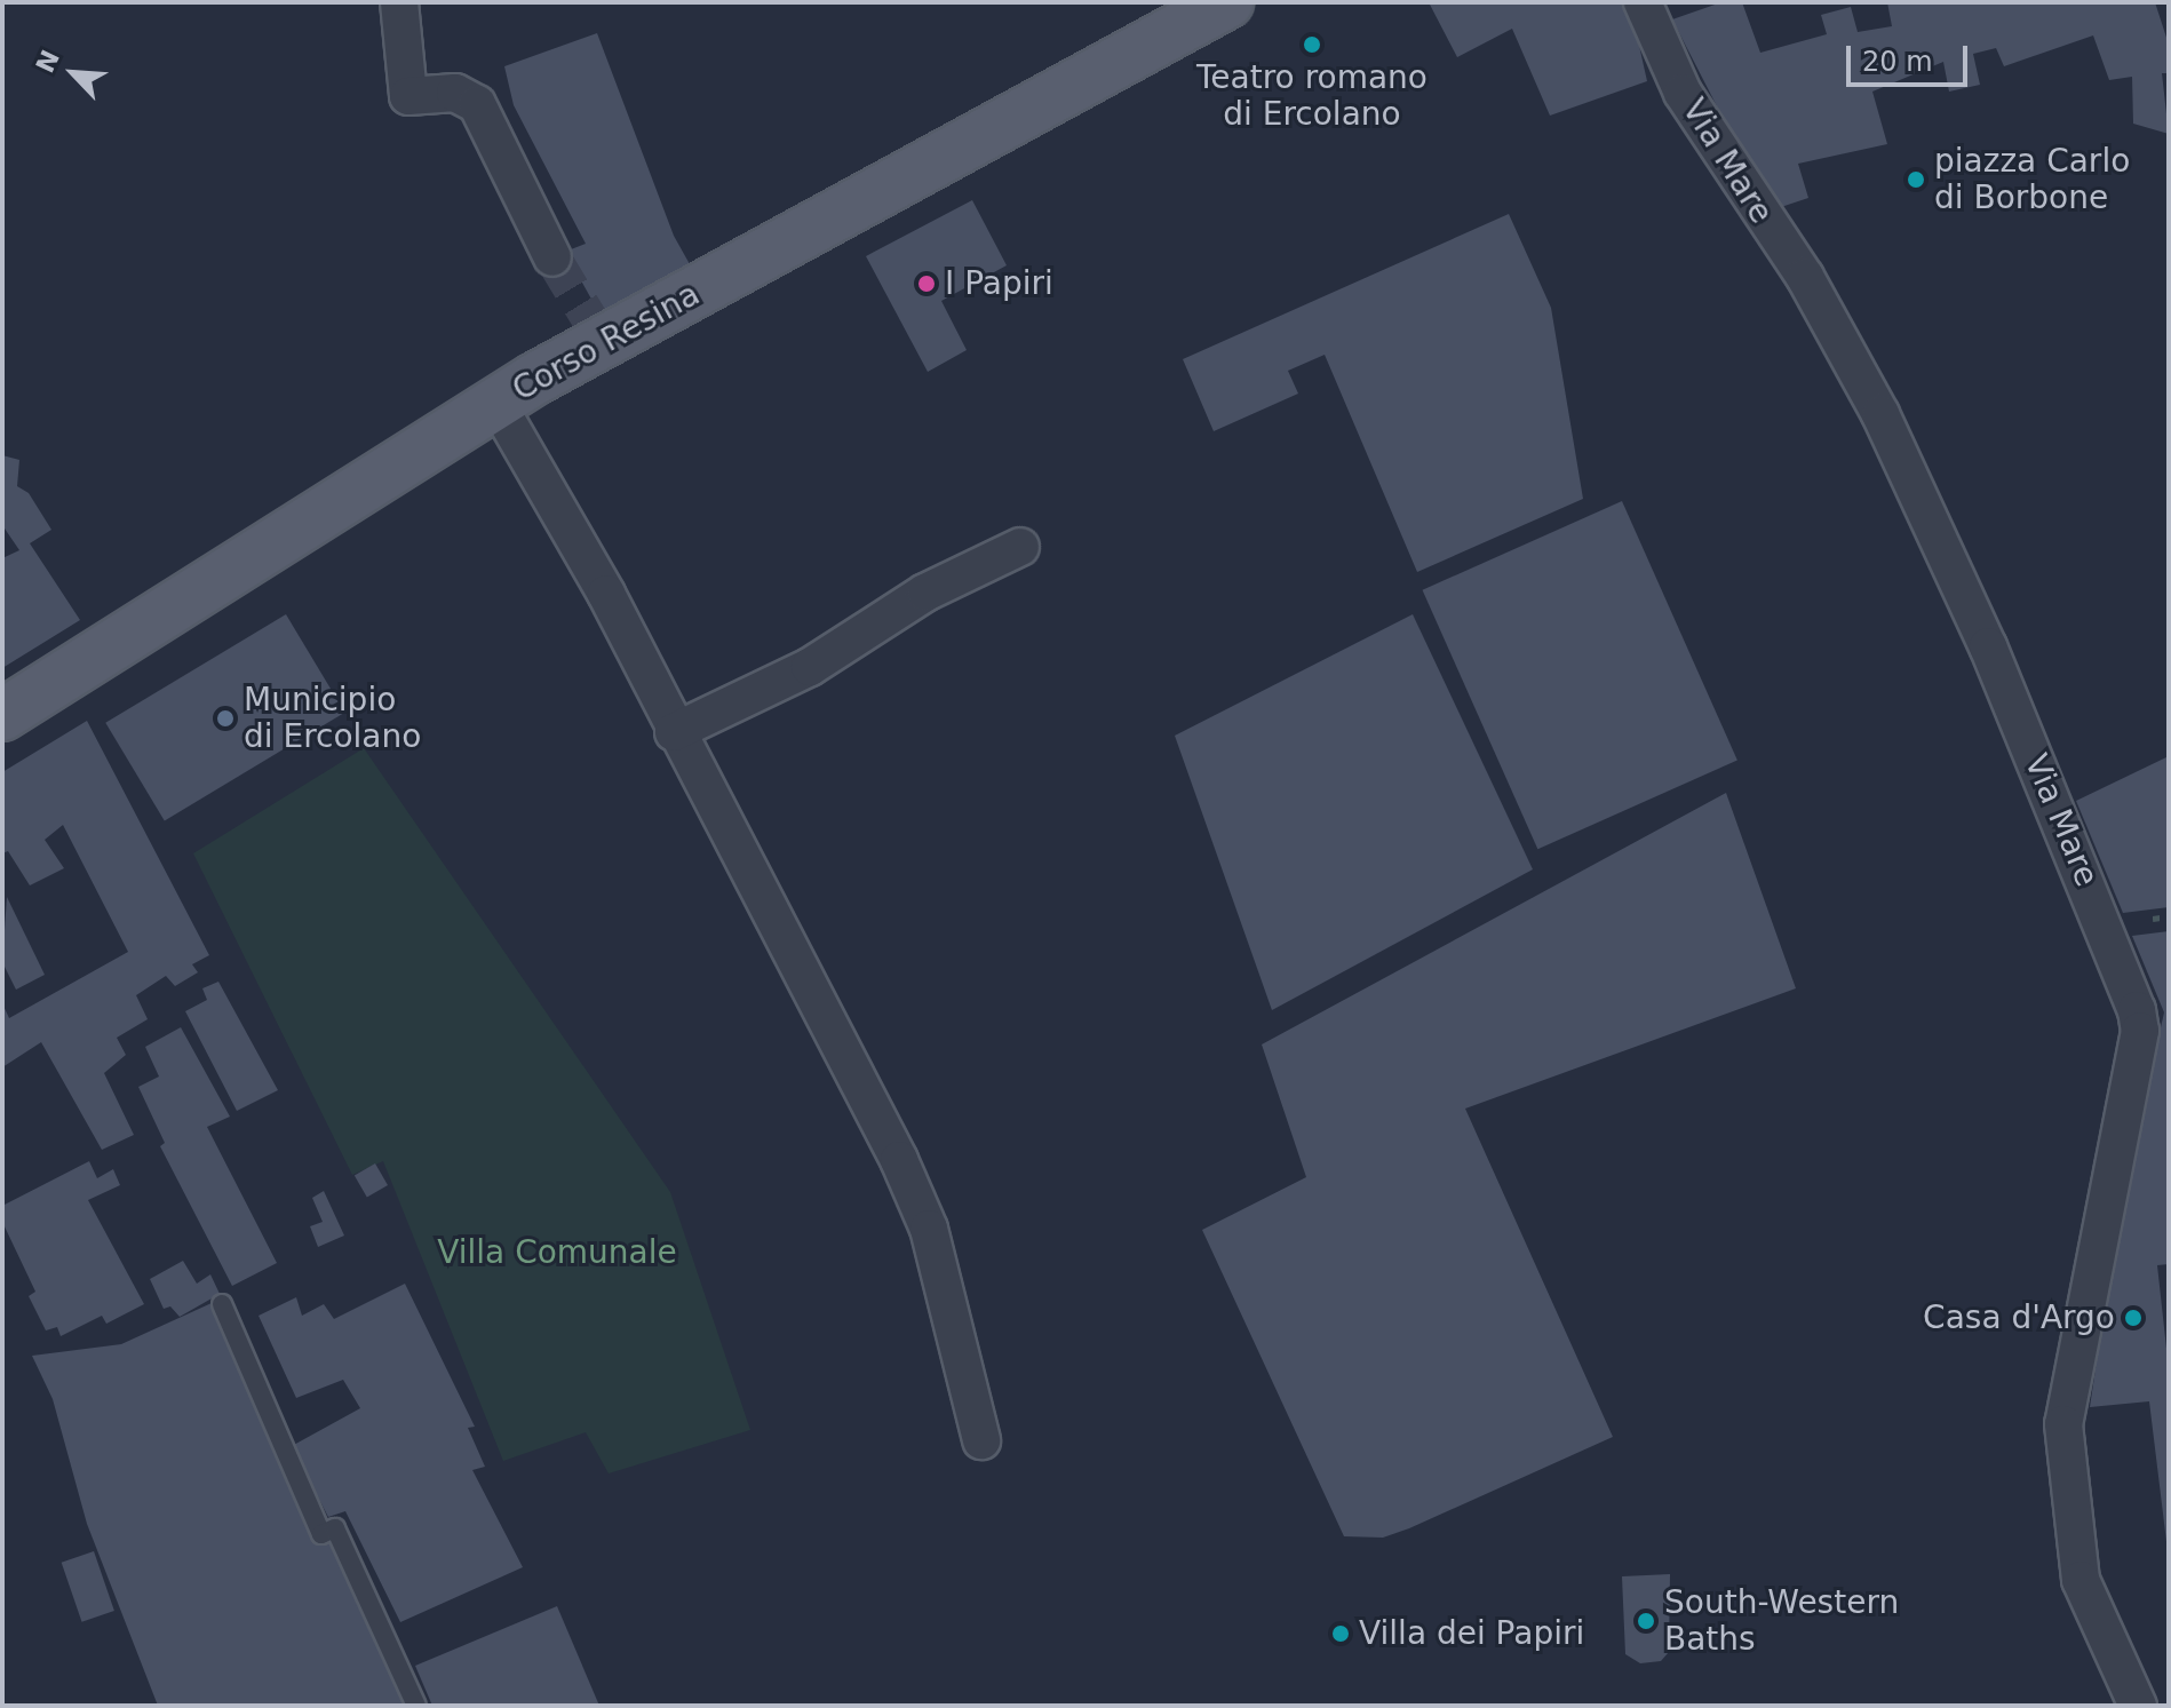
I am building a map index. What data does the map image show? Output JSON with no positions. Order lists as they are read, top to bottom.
{
  "streets": {
    "main road": ["Corso Resina"],
    "street": ["Via Mare"]
  },
  "parks": ["Villa Comunale"],
  "places": [
    "Teatro romano di Ercolano",
    "piazza Carlo di Borbone",
    "I Papiri",
    "Municipio di Ercolano",
    "Casa d'Argo",
    "South-Western Baths",
    "Villa dei Papiri"
  ],
  "scale_bar": "20 m",
  "north": "top left"
}
